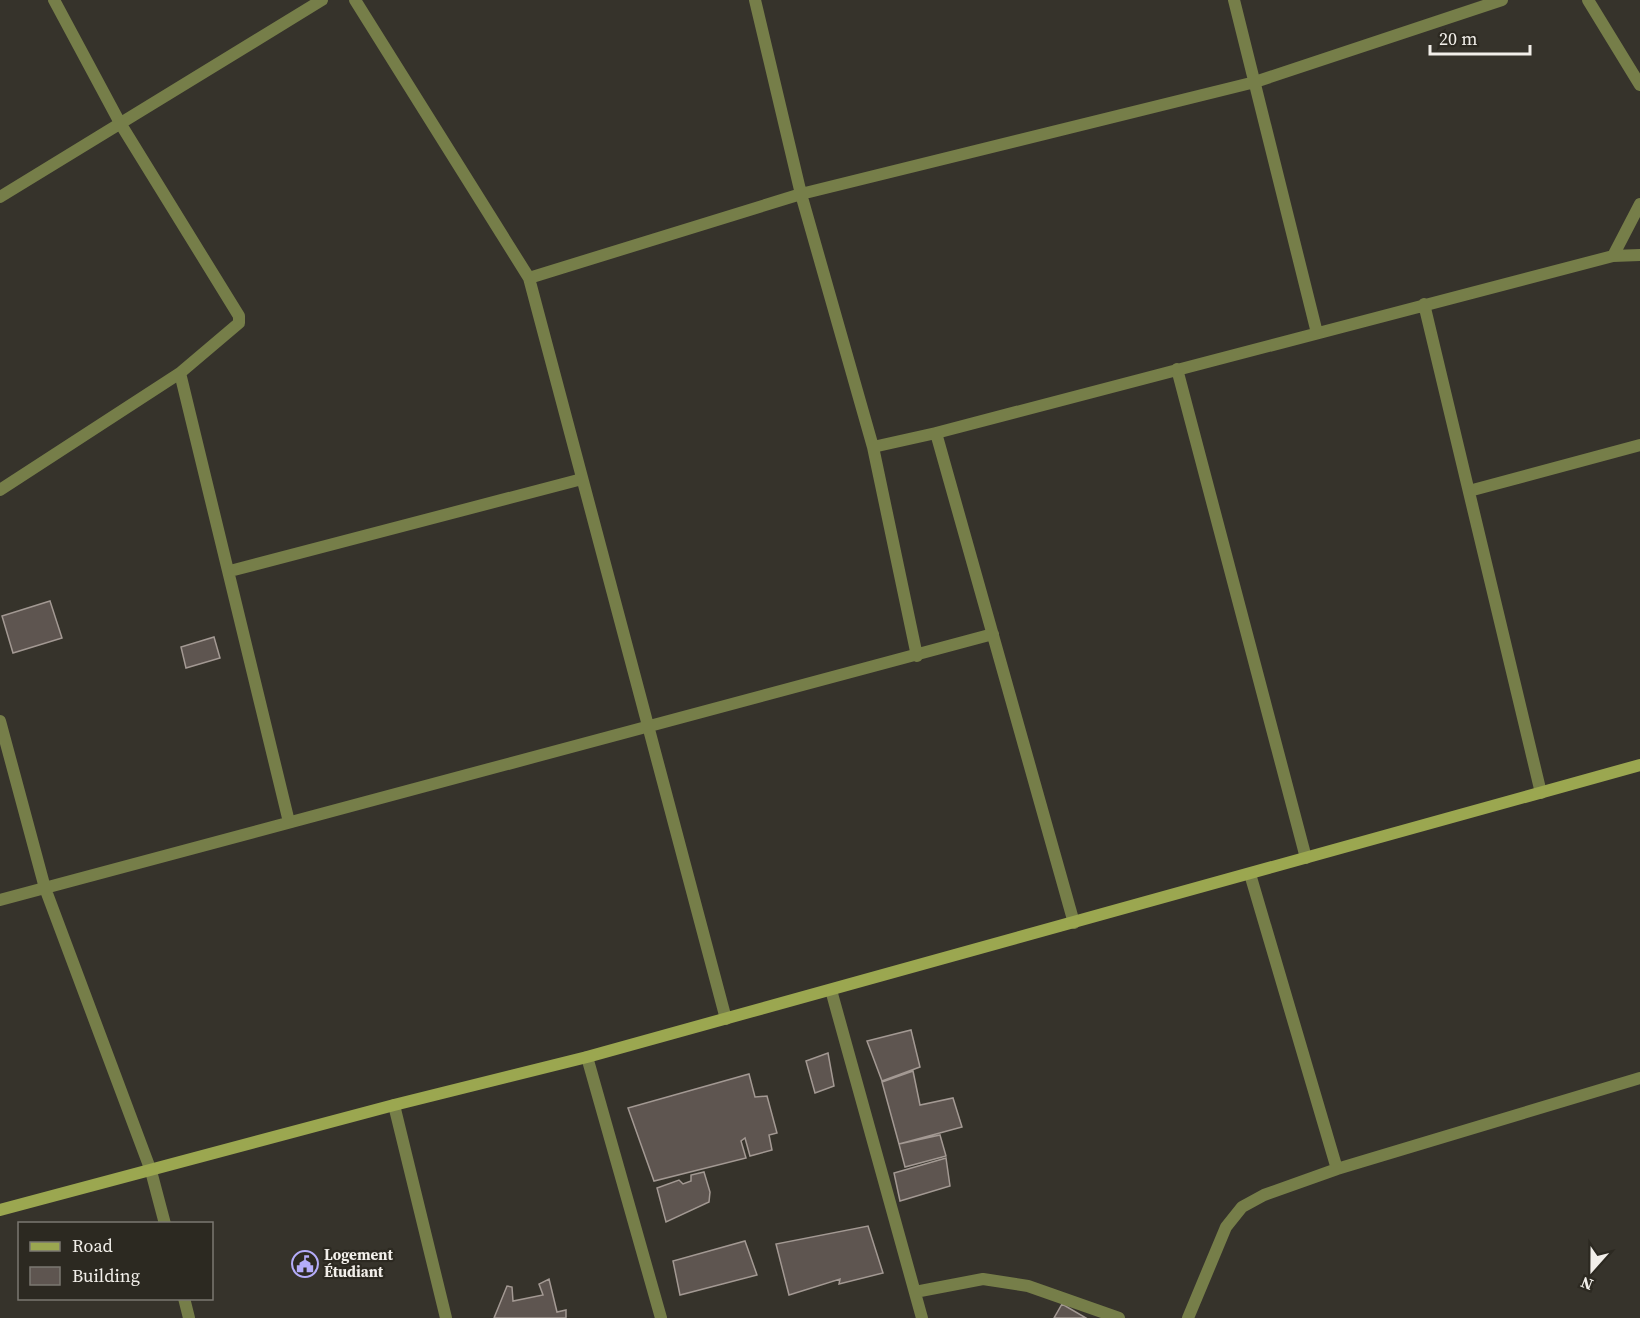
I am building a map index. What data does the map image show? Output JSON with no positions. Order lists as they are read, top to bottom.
{
  "places": {
    "public building": ["Logement Étudiant"]
  },
  "legend": ["Road", "Building"],
  "scale_bar": "20 m",
  "north": "bottom"
}
